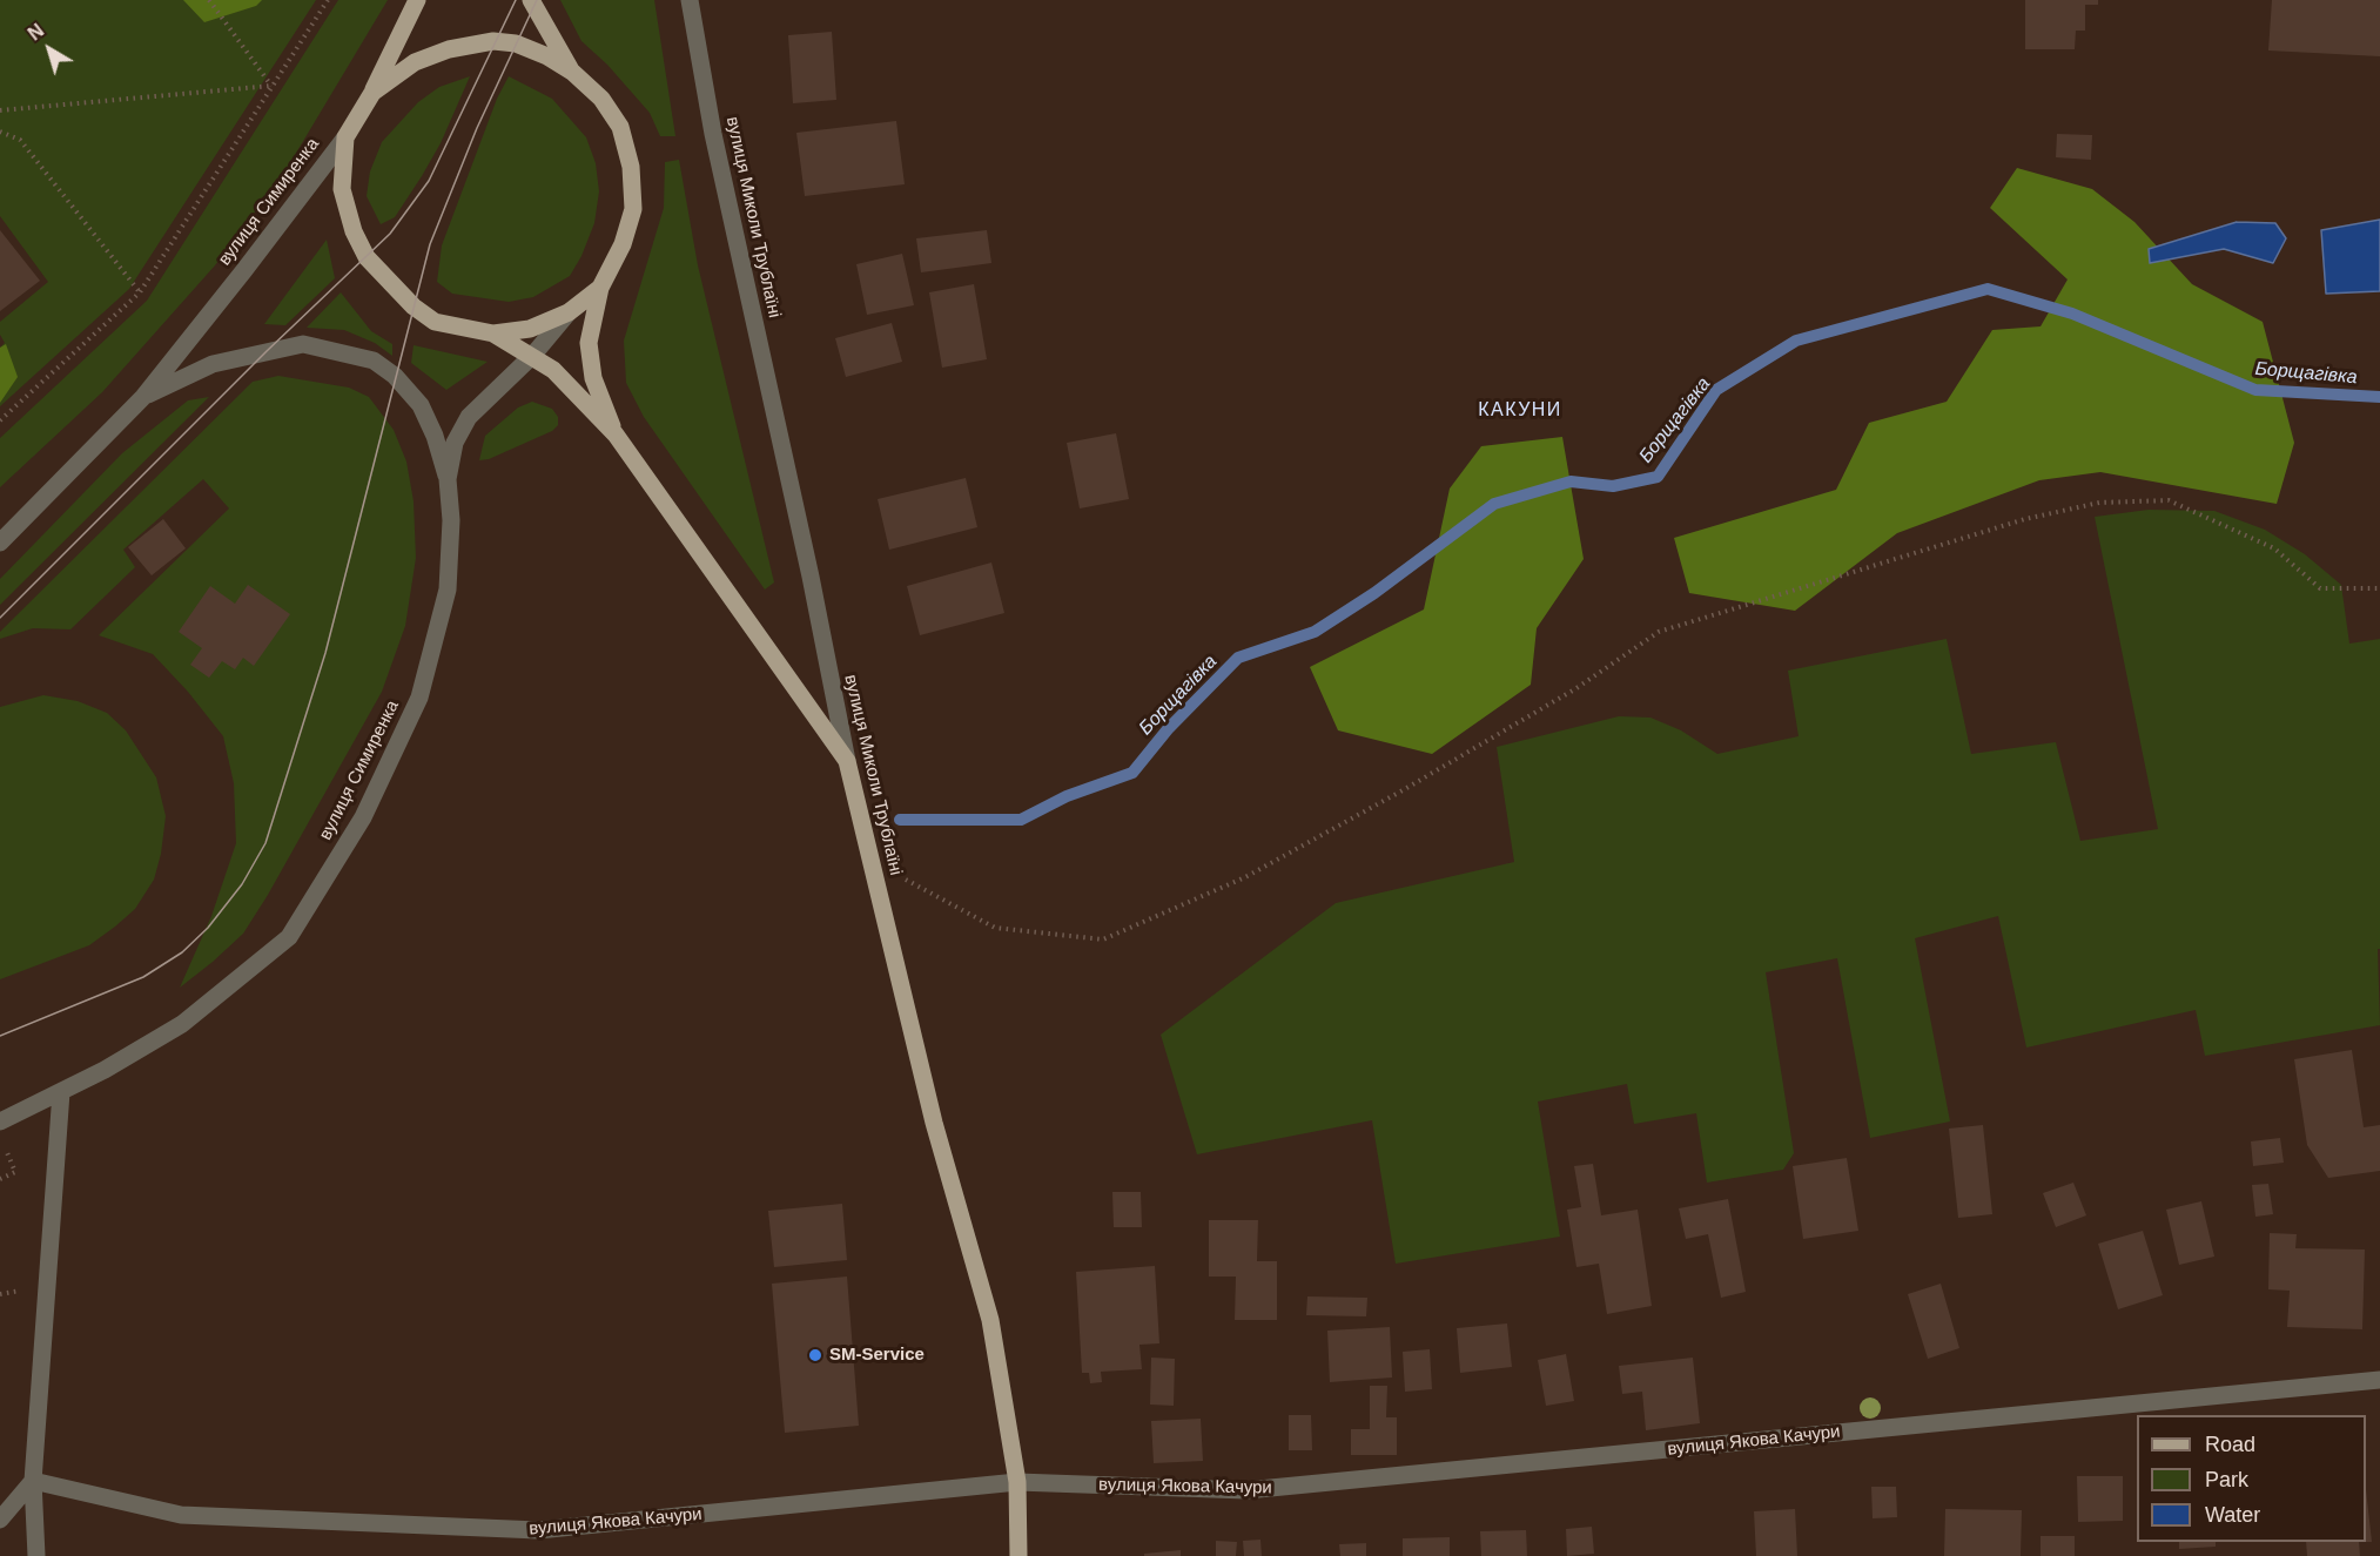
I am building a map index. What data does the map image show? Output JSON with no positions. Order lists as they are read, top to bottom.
{
  "streets": {
    "main road": ["вулиця Миколи Трублаїні"],
    "street": ["вулиця Симиренка", "вулиця Якова Качури"]
  },
  "crossings": [
    ["вулиця Миколи Трублаїні", "вулиця Якова Качури"]
  ],
  "districts": ["КАКУНИ"],
  "water": ["Борщагівка"],
  "places": ["SM-Service"],
  "legend": ["Road", "Park", "Water"],
  "north": "top left"
}
